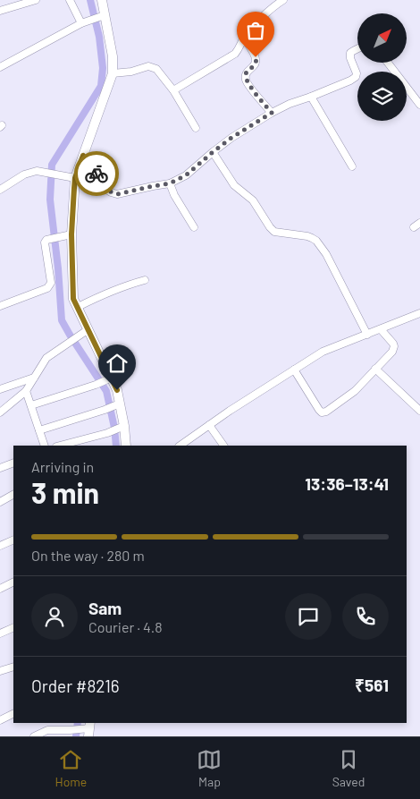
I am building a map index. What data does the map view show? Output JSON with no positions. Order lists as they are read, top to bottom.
{
  "north": "top right",
  "page": {
    "heading": ["3 min", "Arriving in", "13:36–13:41"],
    "panel": [
      "Sam",
      "Courier · 4.8",
      "Order #8216",
      "₹561"
    ],
    "bar": "On the way · 280 m",
    "tabs": ["Home", "Map", "Saved"]
  }
}
